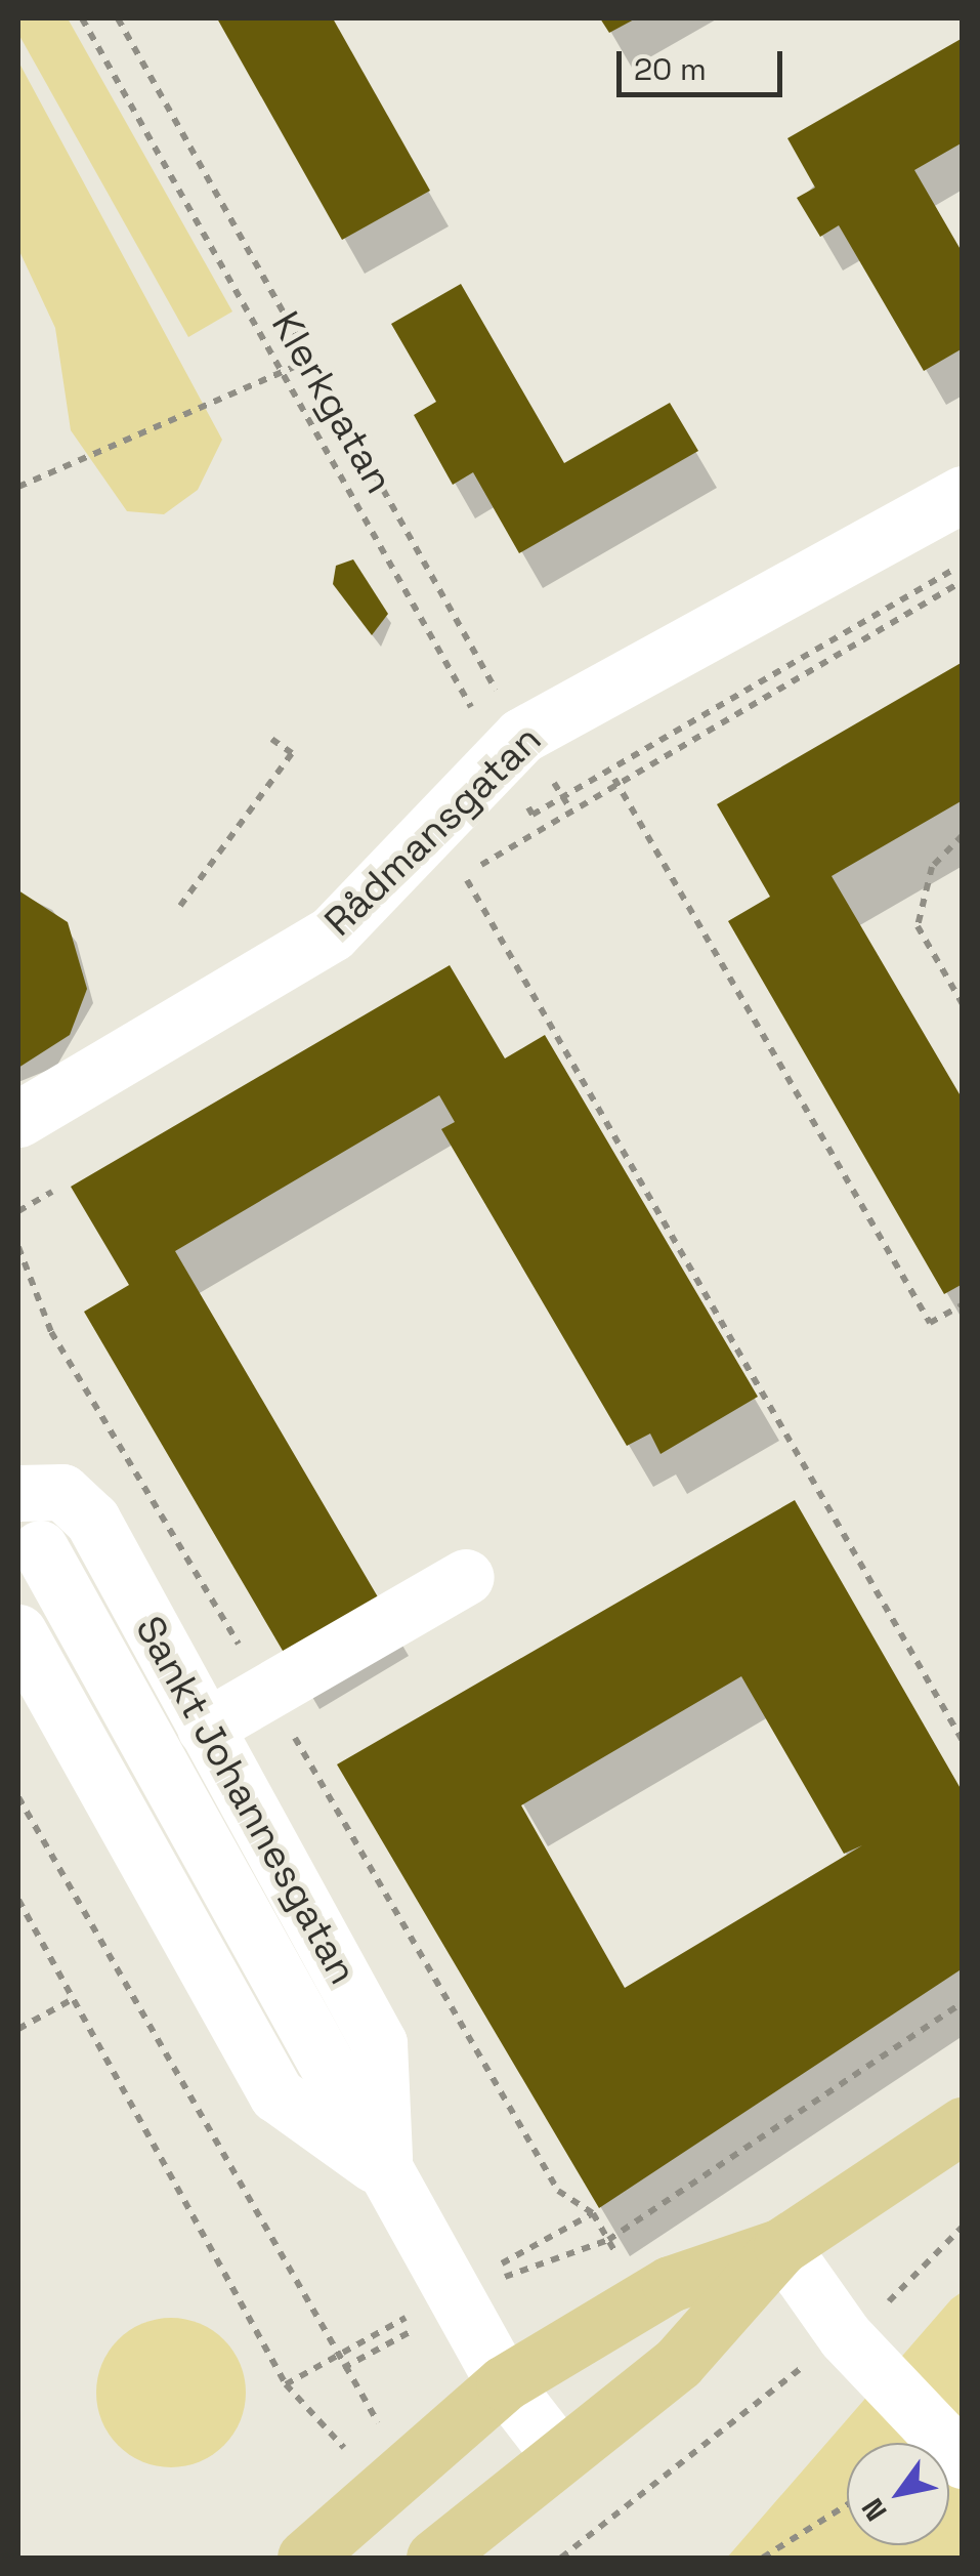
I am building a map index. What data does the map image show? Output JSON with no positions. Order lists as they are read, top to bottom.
{
  "streets": {
    "street": ["Rådmansgatan", "Sankt Johannesgatan"],
    "path": ["Klerkgatan"]
  },
  "crossings": [
    ["Klerkgatan", "Rådmansgatan"]
  ],
  "scale_bar": "20 m",
  "north": "bottom left"
}
